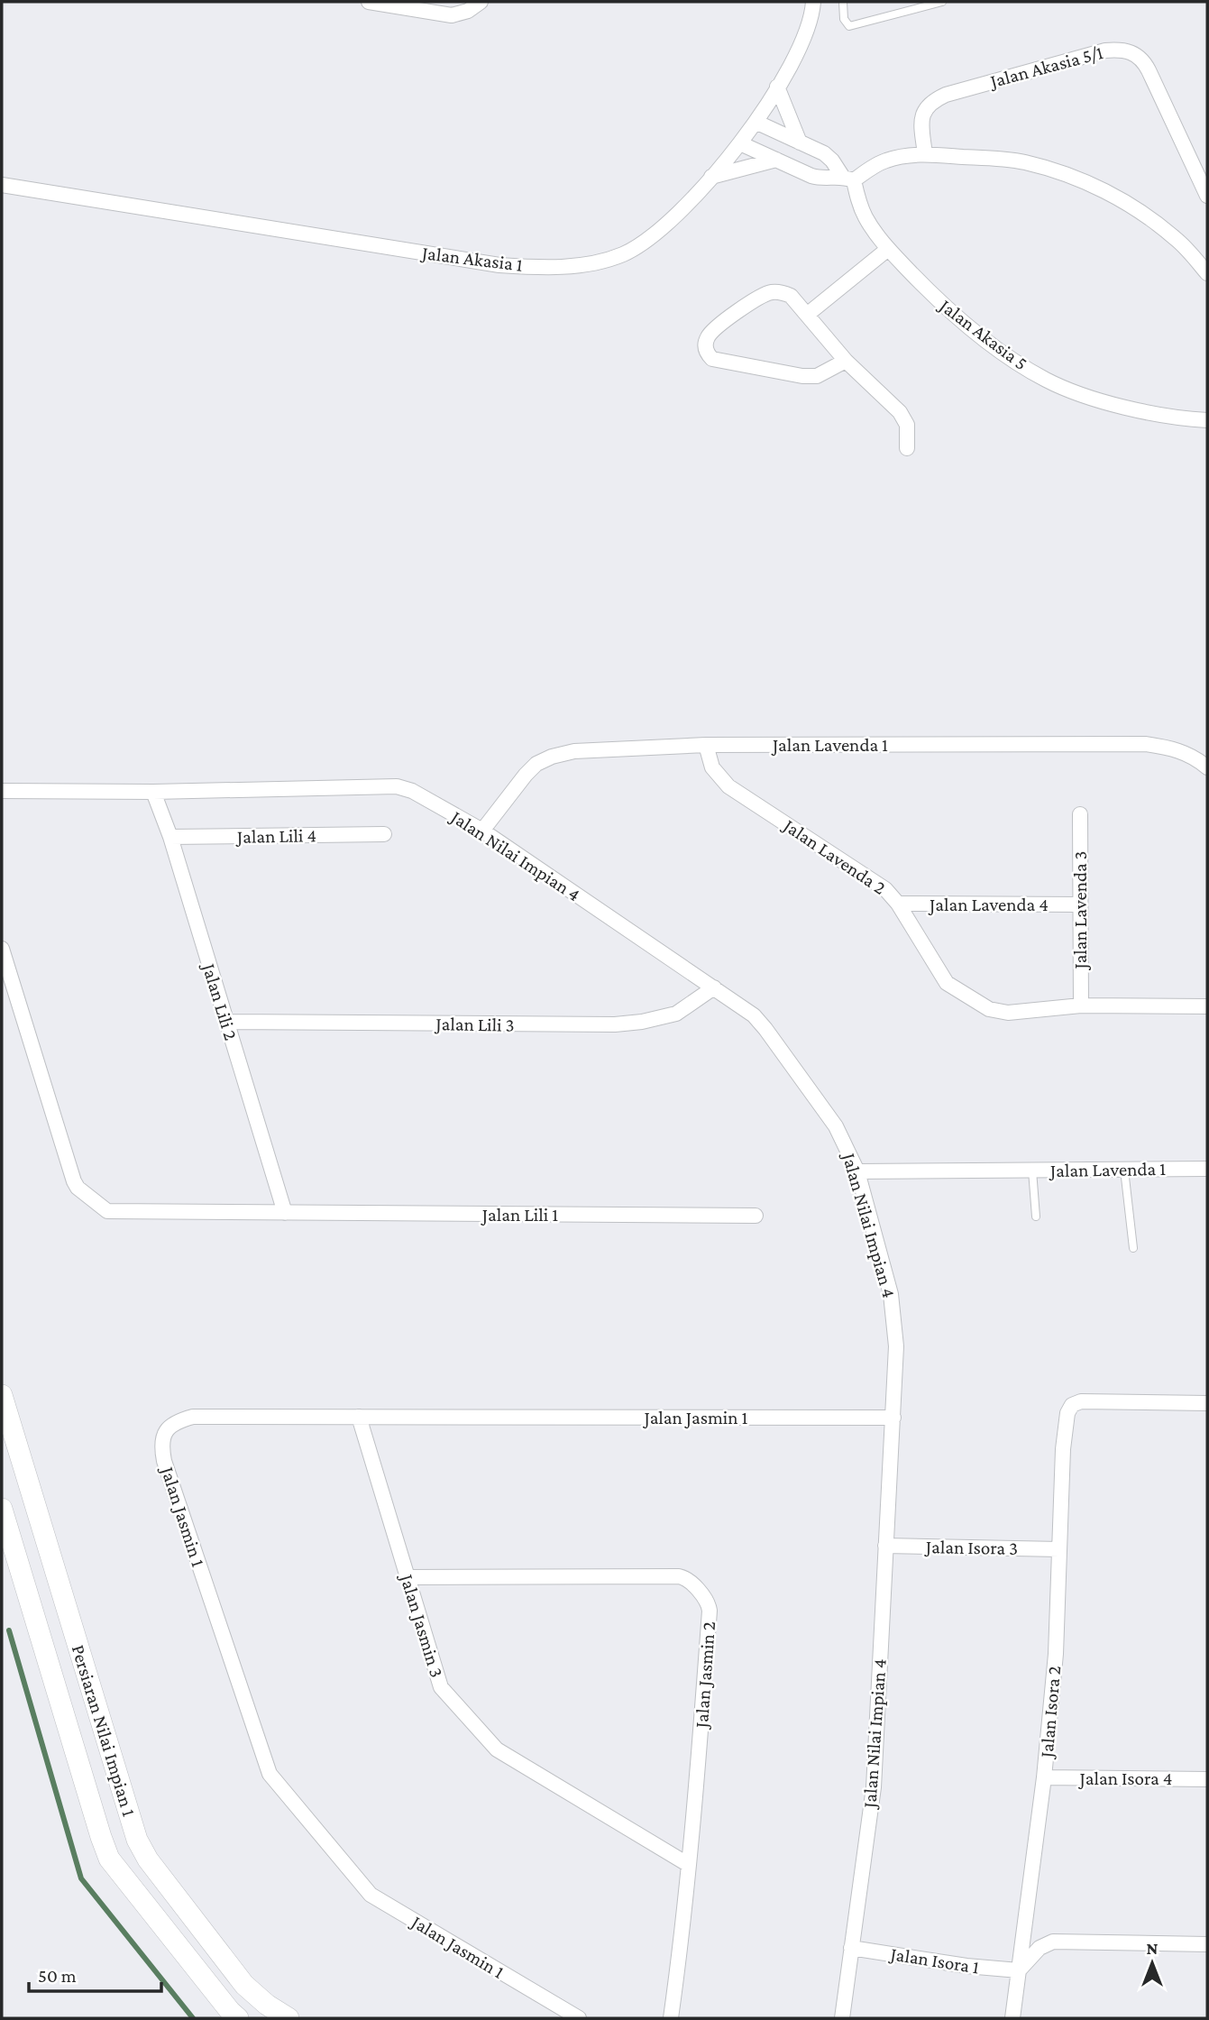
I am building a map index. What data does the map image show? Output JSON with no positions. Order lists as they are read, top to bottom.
{
  "streets": {
    "street": [
      "Jalan Akasia 5/1",
      "Jalan Akasia 1",
      "Jalan Akasia 5",
      "Jalan Lavenda 1",
      "Jalan Lili 4",
      "Jalan Nilai Impian 4",
      "Jalan Lavenda 2",
      "Jalan Lavenda 4",
      "Jalan Lavenda 3",
      "Jalan Lili 2",
      "Jalan Lili 3",
      "Jalan Lili 1",
      "Jalan Jasmin 1",
      "Jalan Isora 3",
      "Jalan Jasmin 3",
      "Jalan Jasmin 2",
      "Jalan Isora 2",
      "Persiaran Nilai Impian 1",
      "Jalan Isora 4",
      "Jalan Isora 1"
    ]
  },
  "crossings": [
    ["Jalan Lavenda 1", "Jalan Nilai Impian 4"],
    ["Jalan Lavenda 1", "Jalan Lavenda 2"],
    ["Jalan Lili 4", "Jalan Lili 2"],
    ["Jalan Nilai Impian 4", "Jalan Lili 2"],
    ["Jalan Nilai Impian 4", "Jalan Lili 3"],
    ["Jalan Nilai Impian 4", "Jalan Jasmin 1"],
    ["Jalan Nilai Impian 4", "Jalan Isora 3"],
    ["Jalan Nilai Impian 4", "Jalan Isora 1"],
    ["Jalan Lavenda 2", "Jalan Lavenda 4"],
    ["Jalan Lavenda 2", "Jalan Lavenda 3"],
    ["Jalan Lavenda 4", "Jalan Lavenda 3"],
    ["Jalan Lili 2", "Jalan Lili 3"],
    ["Jalan Lili 2", "Jalan Lili 1"],
    ["Jalan Jasmin 1", "Jalan Jasmin 3"],
    ["Jalan Isora 3", "Jalan Isora 2"],
    ["Jalan Jasmin 3", "Jalan Jasmin 2"],
    ["Jalan Isora 2", "Jalan Isora 4"],
    ["Jalan Isora 2", "Jalan Isora 1"]
  ],
  "scale_bar": "50 m",
  "north": "top"
}
